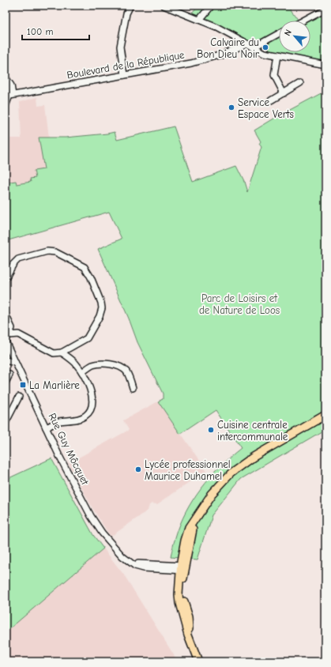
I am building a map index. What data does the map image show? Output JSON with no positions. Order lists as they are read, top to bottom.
{
  "streets": {
    "street": ["Boulevard de la République", "Rue Guy Môcquet"]
  },
  "parks": ["Parc de Loisirs et de Nature de Loos"],
  "places": {
    "other": [
      "Calvaire du Bon Dieu Noir",
      "Service Espace Verts",
      "Cuisine centrale intercommunale",
      "Lycée professionnel Maurice Duhamel"
    ],
    "transit": ["La Marlière"]
  },
  "scale_bar": "100 m",
  "north": "top left"
}
